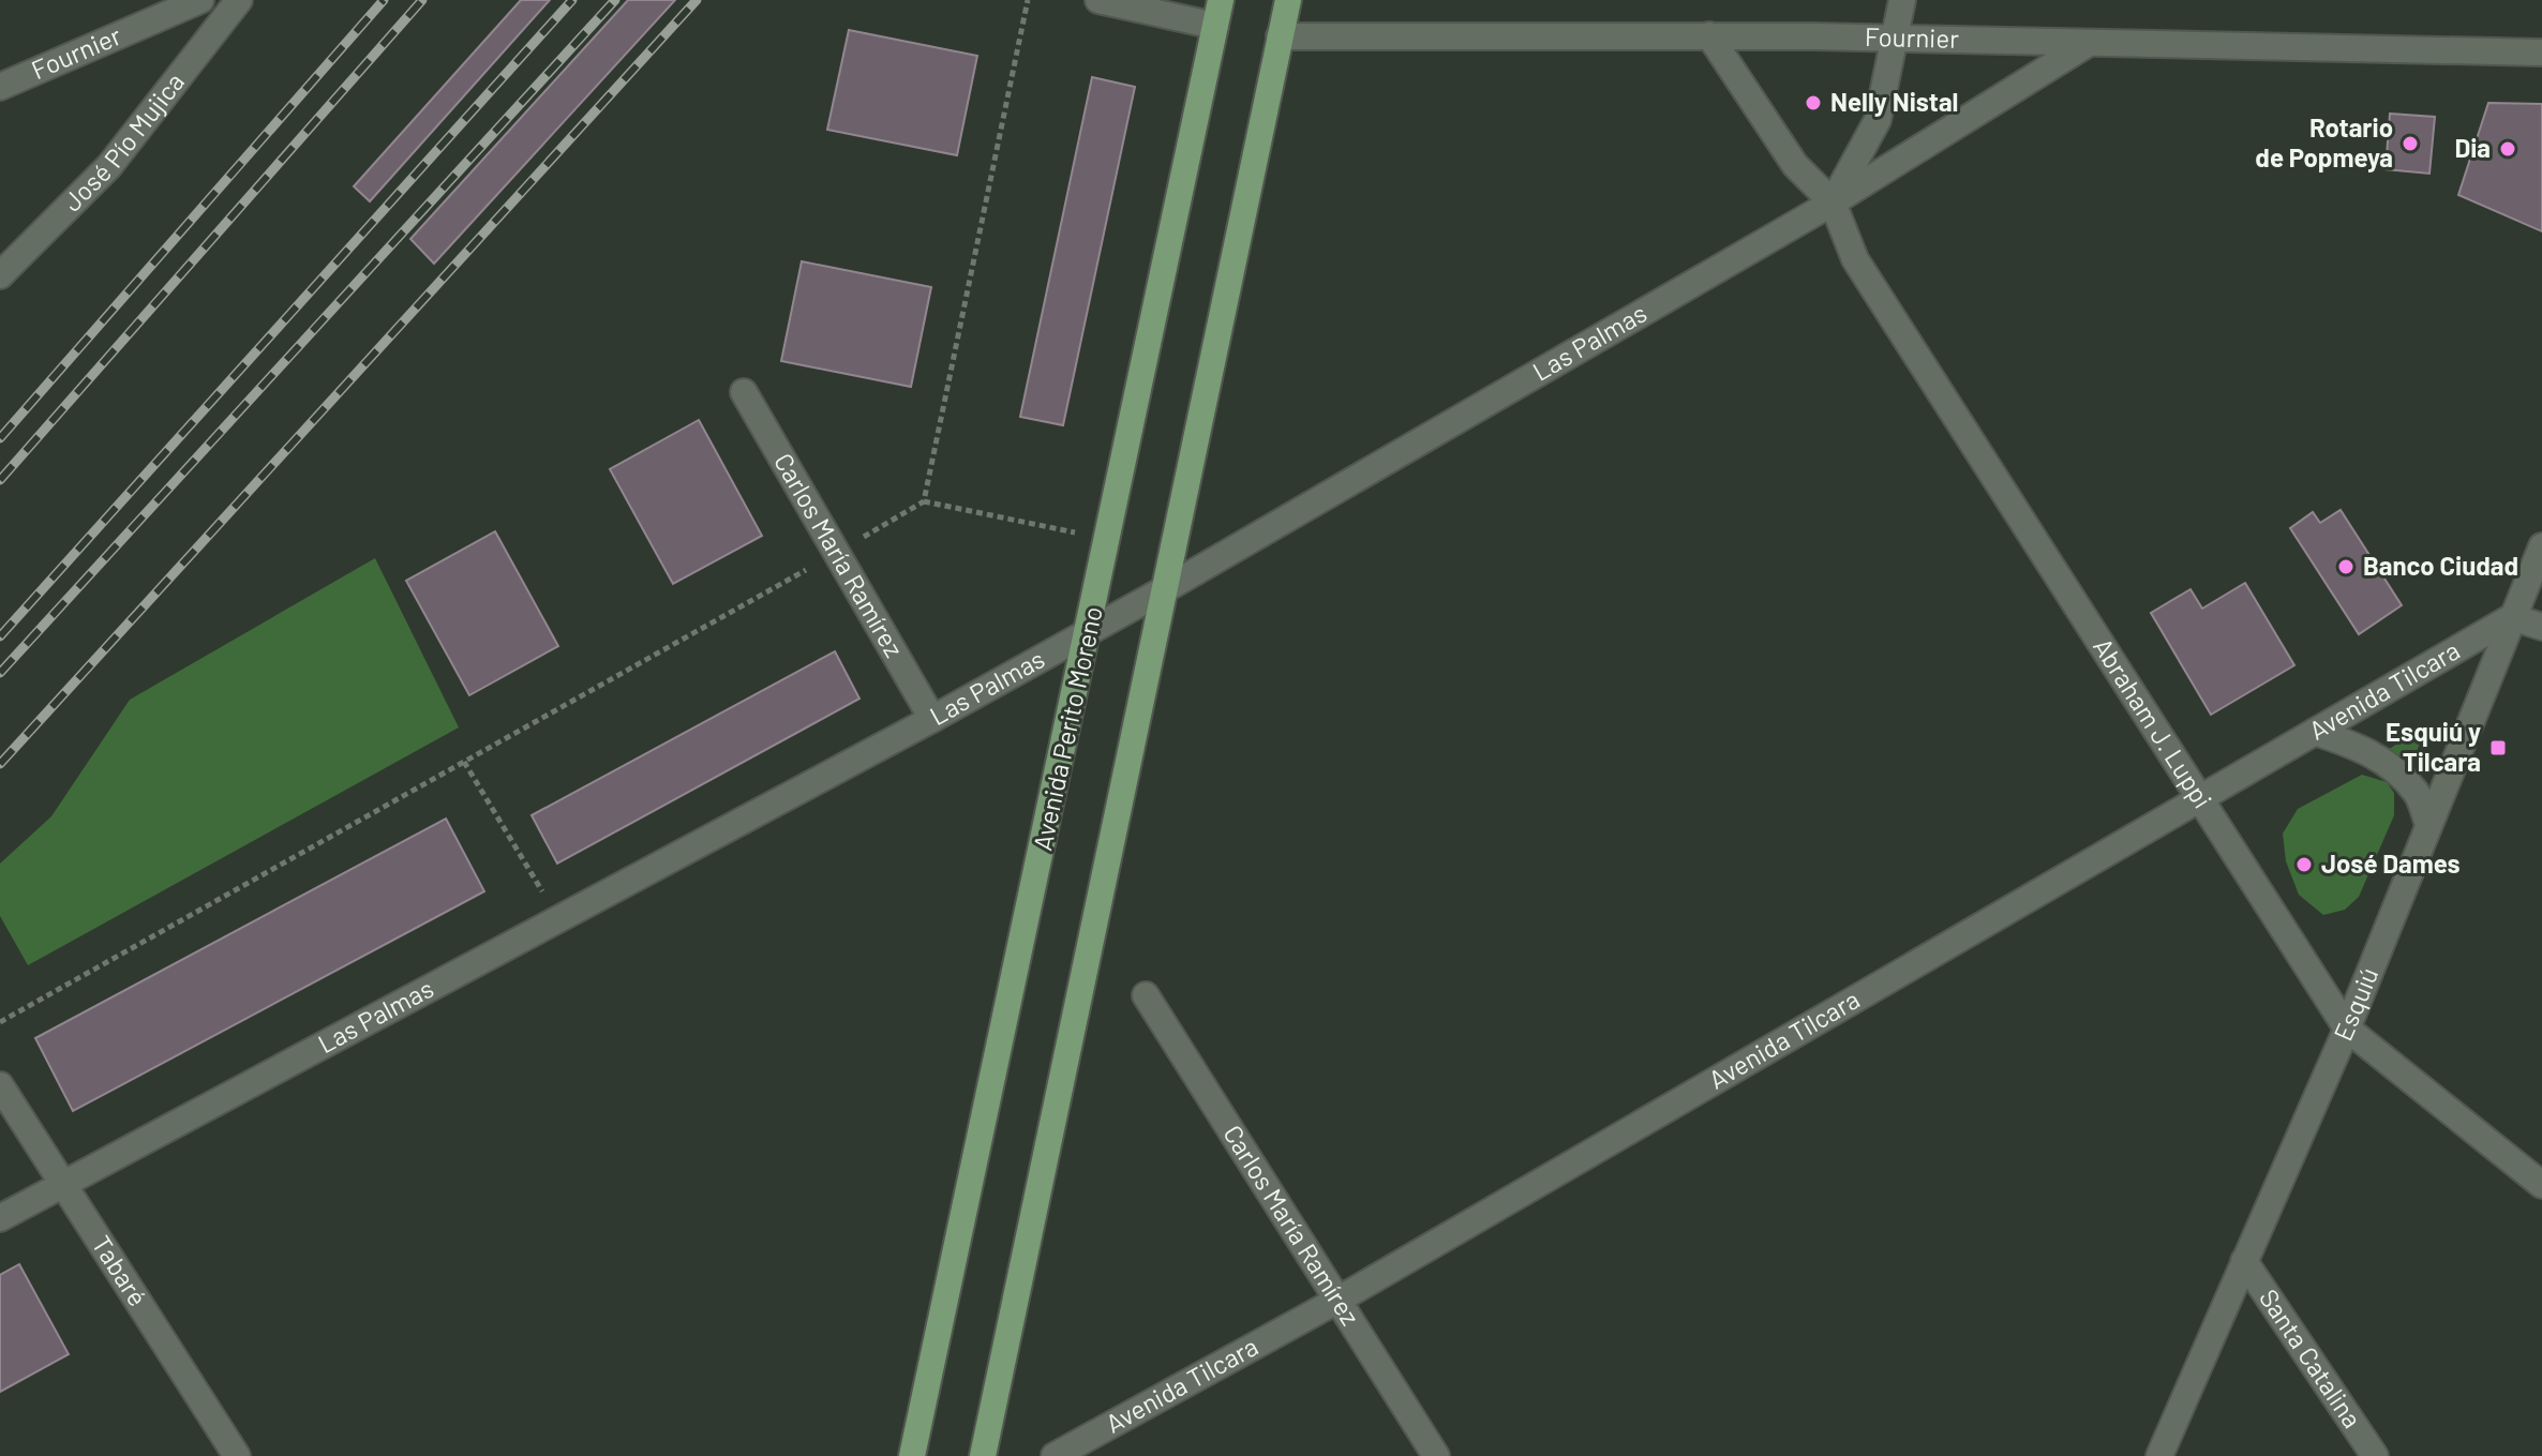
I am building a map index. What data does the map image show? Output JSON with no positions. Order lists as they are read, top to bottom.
{
  "streets": {
    "main road": ["Avenida Perito Moreno"],
    "street": [
      "Fournier",
      "José Pío Mujica",
      "Las Palmas",
      "Carlos María Ramírez",
      "Avenida Tilcara",
      "Abraham J. Luppi",
      "Esquiú",
      "Tabaré",
      "Santa Catalina"
    ]
  },
  "crossings": [
    ["Fournier", "Las Palmas"],
    ["Fournier", "Abraham J. Luppi"],
    ["Las Palmas", "Carlos María Ramírez"],
    ["Las Palmas", "Abraham J. Luppi"],
    ["Las Palmas", "Avenida Perito Moreno"],
    ["Las Palmas", "Tabaré"],
    ["Carlos María Ramírez", "Avenida Tilcara"],
    ["Avenida Tilcara", "Abraham J. Luppi"],
    ["Avenida Tilcara", "Esquiú"],
    ["Abraham J. Luppi", "Esquiú"],
    ["Esquiú", "Santa Catalina"]
  ],
  "places": {
    "other": [
      "Nelly Nistal",
      "Rotario de Popmeya",
      "Dia",
      "Banco Ciudad",
      "José Dames"
    ],
    "transit": ["Esquiú y Tilcara"]
  }
}
